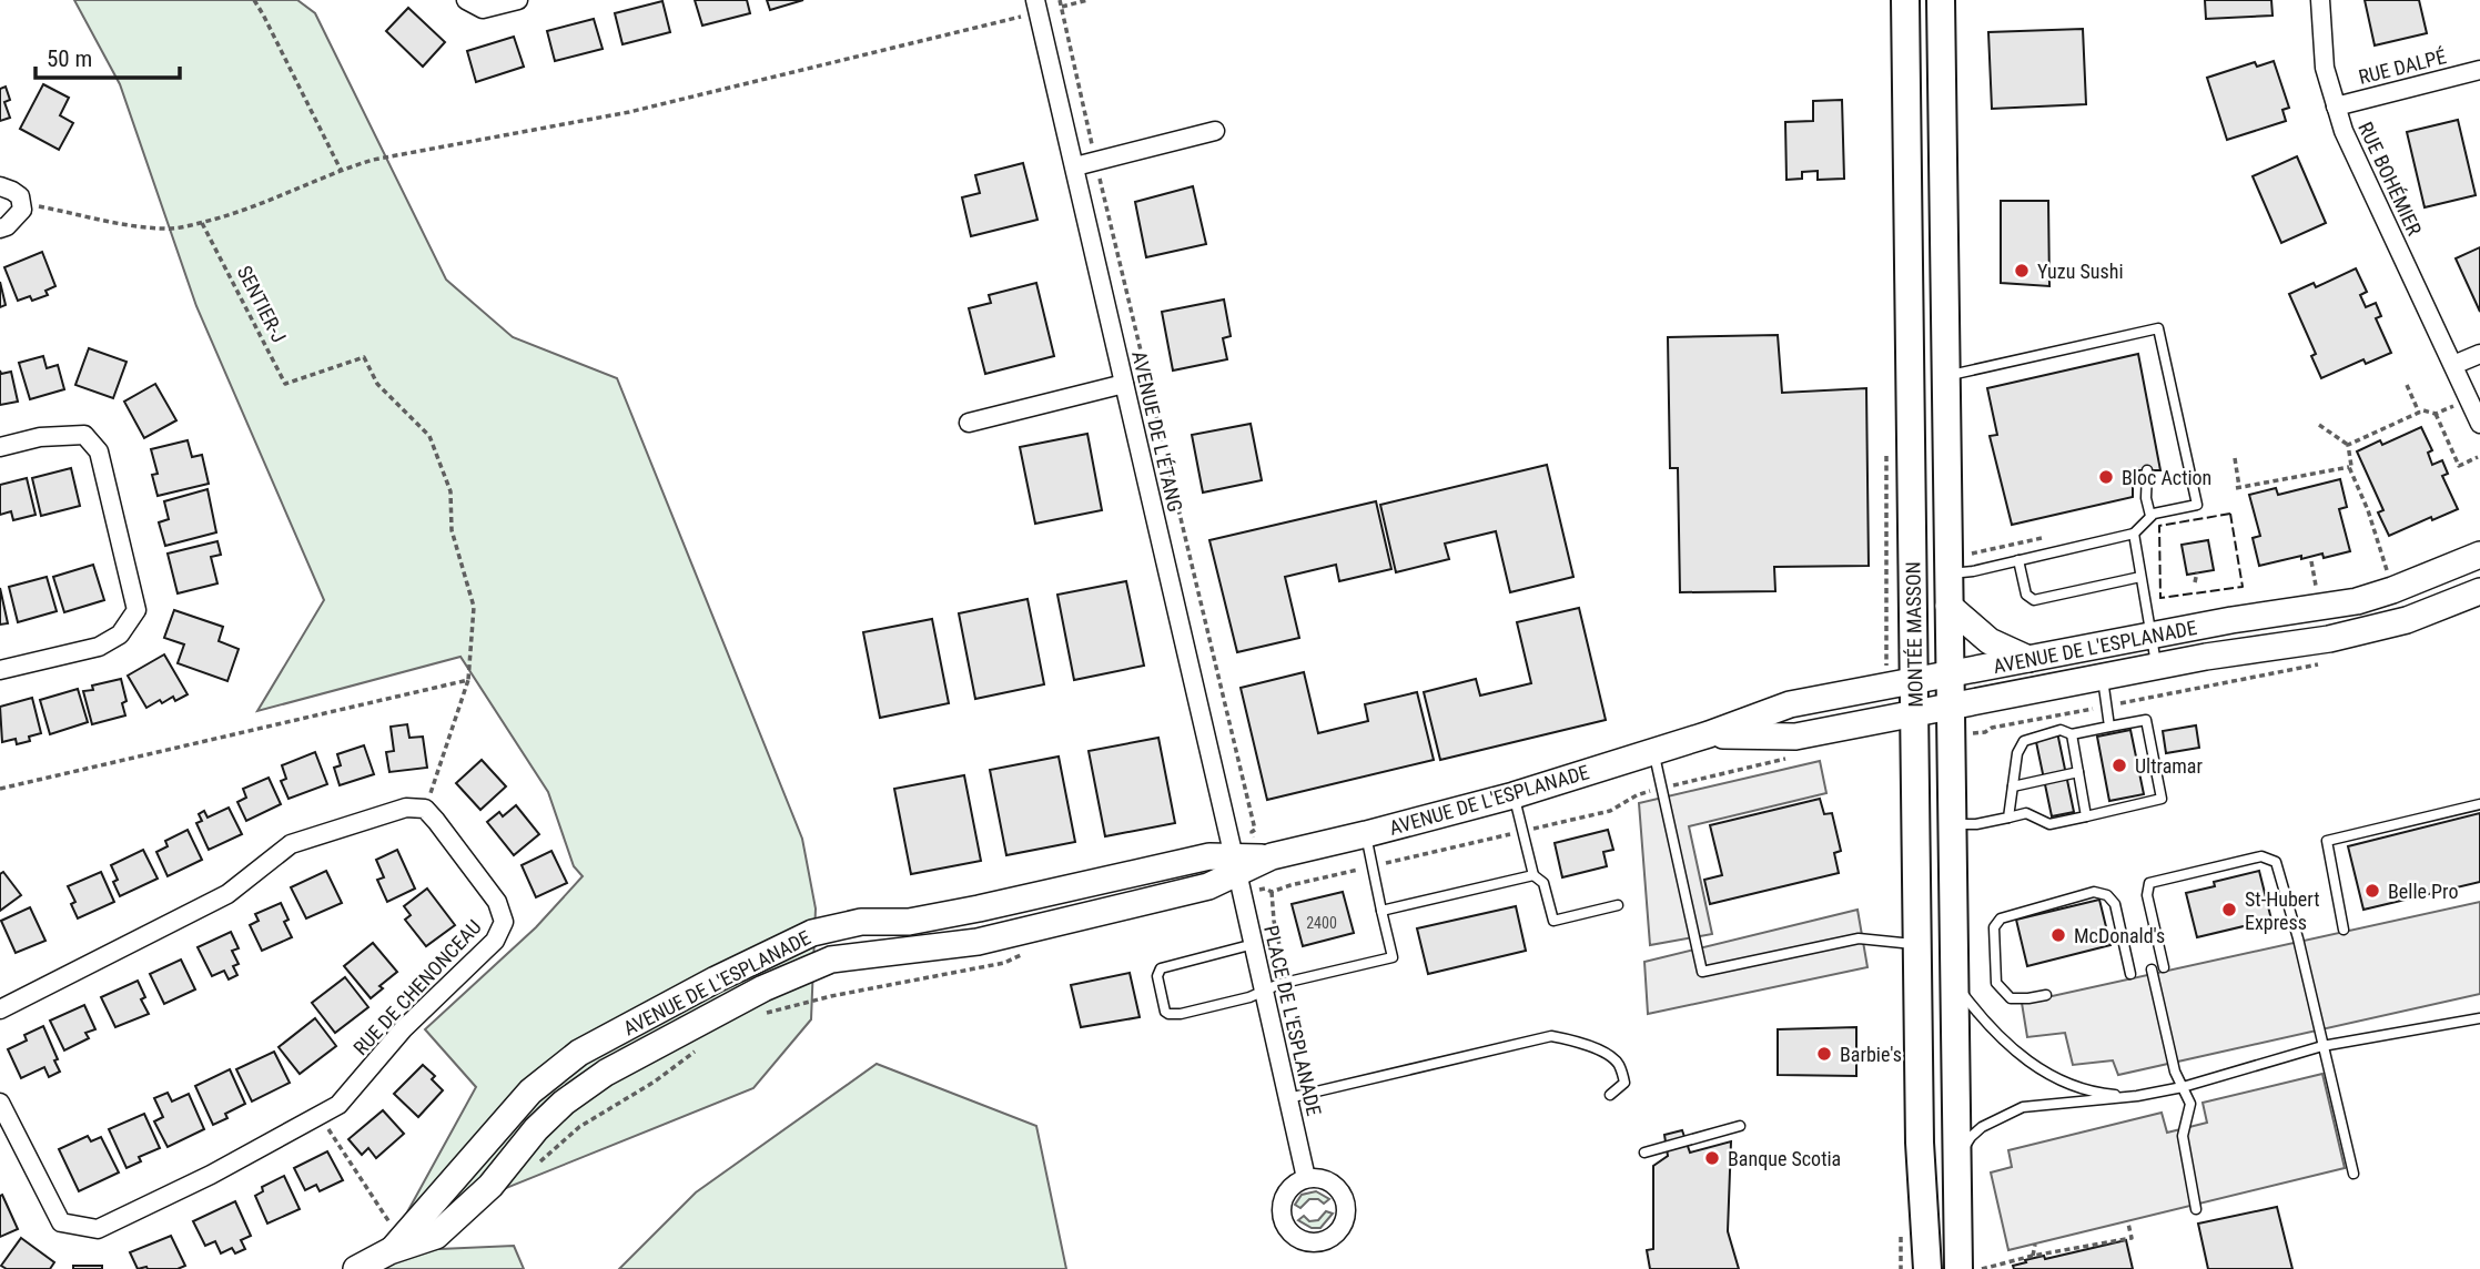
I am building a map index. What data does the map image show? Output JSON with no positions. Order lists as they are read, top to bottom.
{
  "streets": {
    "main road": ["MONTÉE MASSON"],
    "street": [
      "RUE DALPÉ",
      "RUE BOHÉMIER",
      "AVENUE DE L'ÉTANG",
      "AVENUE DE L'ESPLANADE",
      "RUE DE CHENONCEAU",
      "PLACE DE L'ESPLANADE"
    ],
    "path": ["SENTIER-J"]
  },
  "crossings": [
    ["RUE DALPÉ", "RUE BOHÉMIER"],
    ["AVENUE DE L'ÉTANG", "AVENUE DE L'ESPLANADE"],
    ["AVENUE DE L'ÉTANG", "PLACE DE L'ESPLANADE"],
    ["MONTÉE MASSON", "AVENUE DE L'ESPLANADE"],
    ["AVENUE DE L'ESPLANADE", "PLACE DE L'ESPLANADE"]
  ],
  "places": [
    "Yuzu Sushi",
    "Bloc Action",
    "Ultramar",
    "Belle Pro",
    "St-Hubert Express",
    "McDonald's",
    "Barbie's",
    "Banque Scotia"
  ],
  "house_numbers": ["2400"],
  "scale_bar": "50 m"
}
